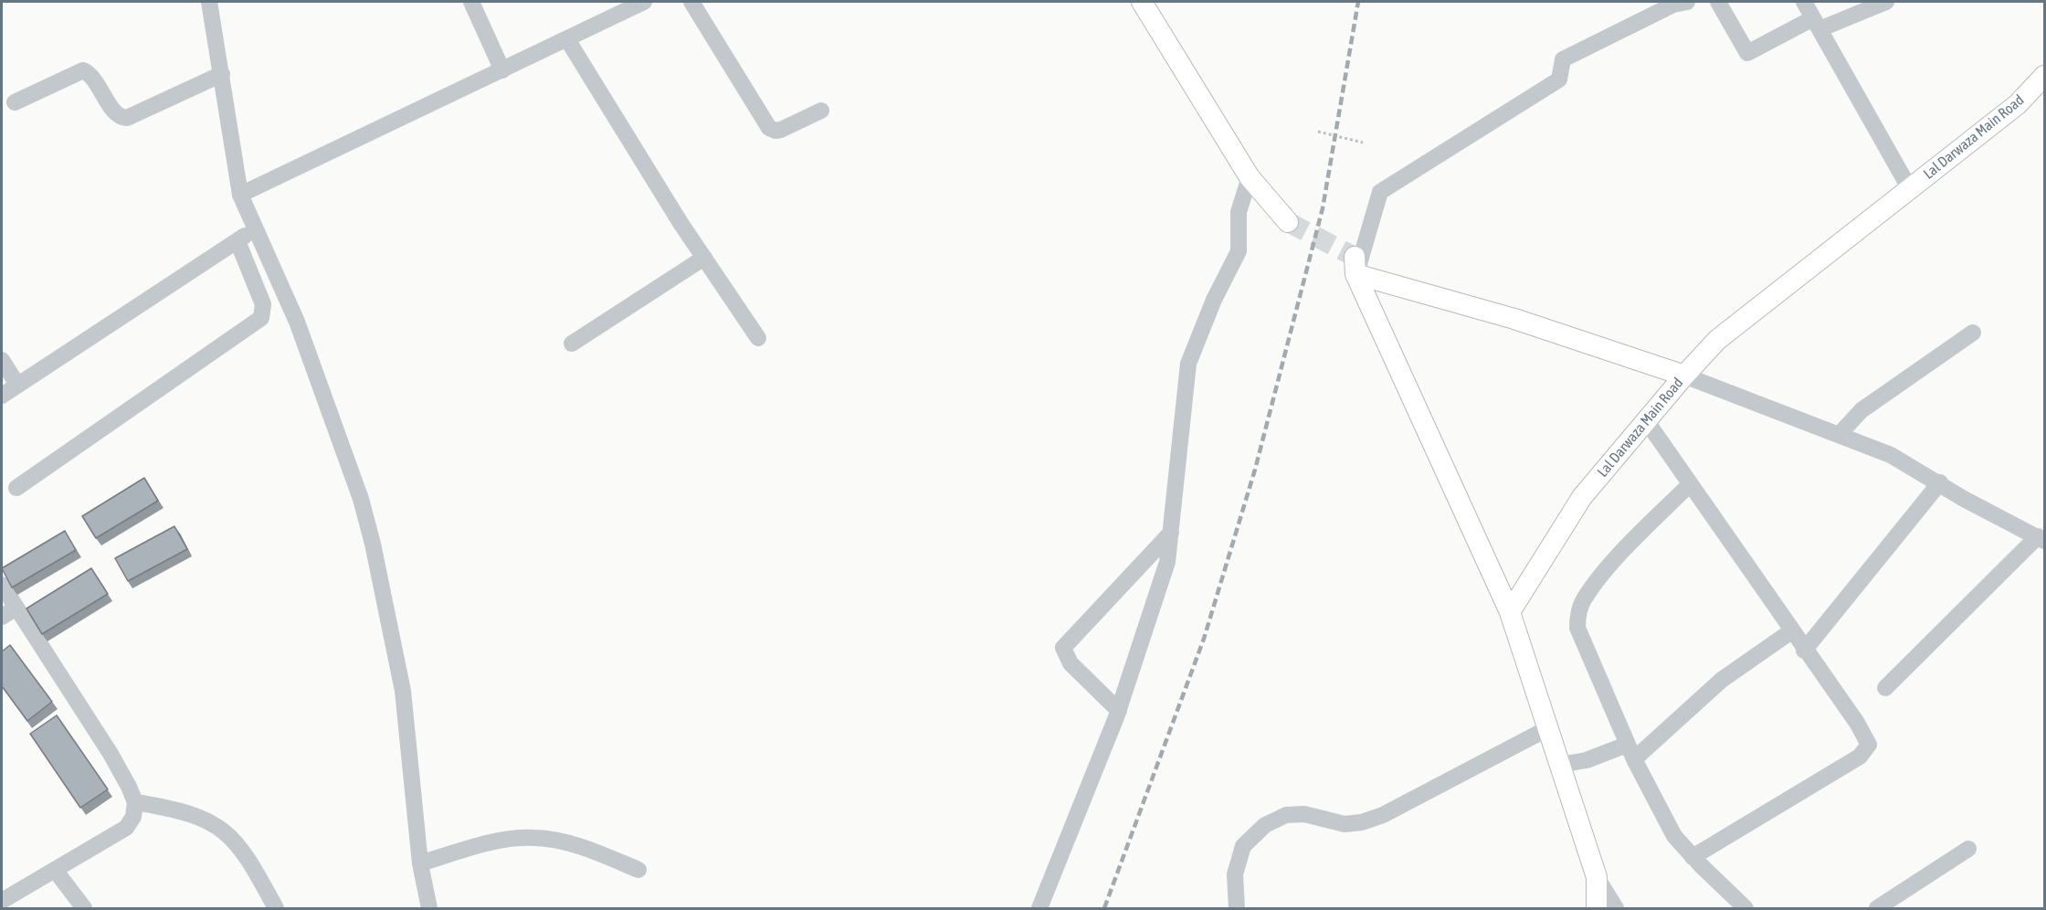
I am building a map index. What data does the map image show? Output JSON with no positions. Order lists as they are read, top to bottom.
{
  "streets": {
    "main road": ["Lal Darwaza Main Road"]
  }
}
